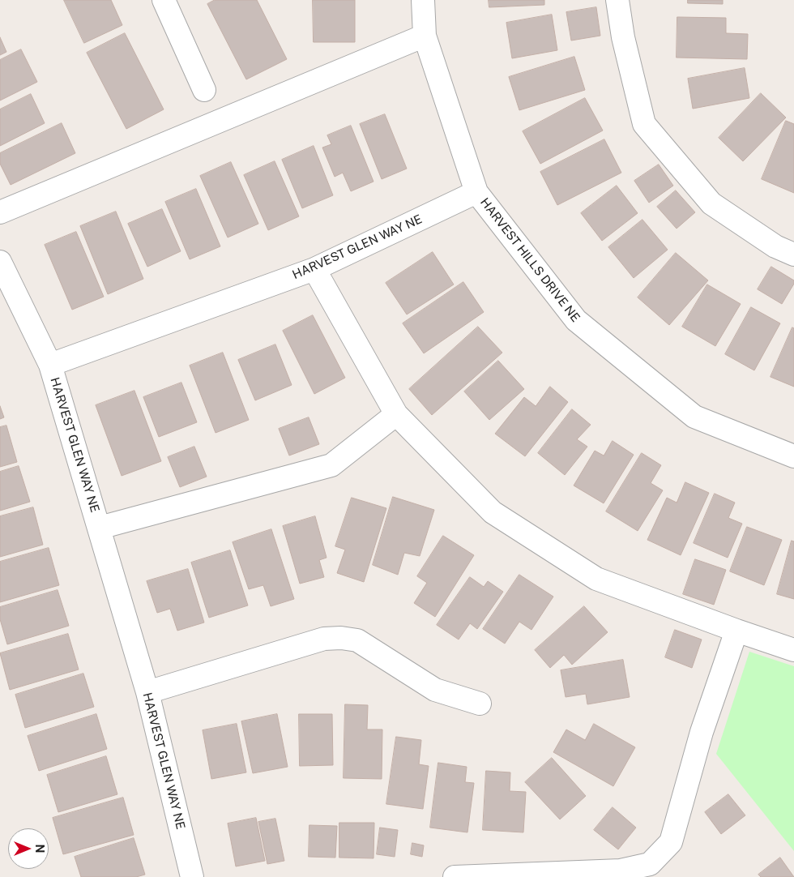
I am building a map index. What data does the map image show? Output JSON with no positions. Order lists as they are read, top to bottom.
{
  "streets": {
    "street": ["HARVEST GLEN WAY NE", "HARVEST HILLS DRIVE NE"]
  },
  "crossings": [
    ["HARVEST GLEN WAY NE", "HARVEST HILLS DRIVE NE"]
  ],
  "north": "right"
}
